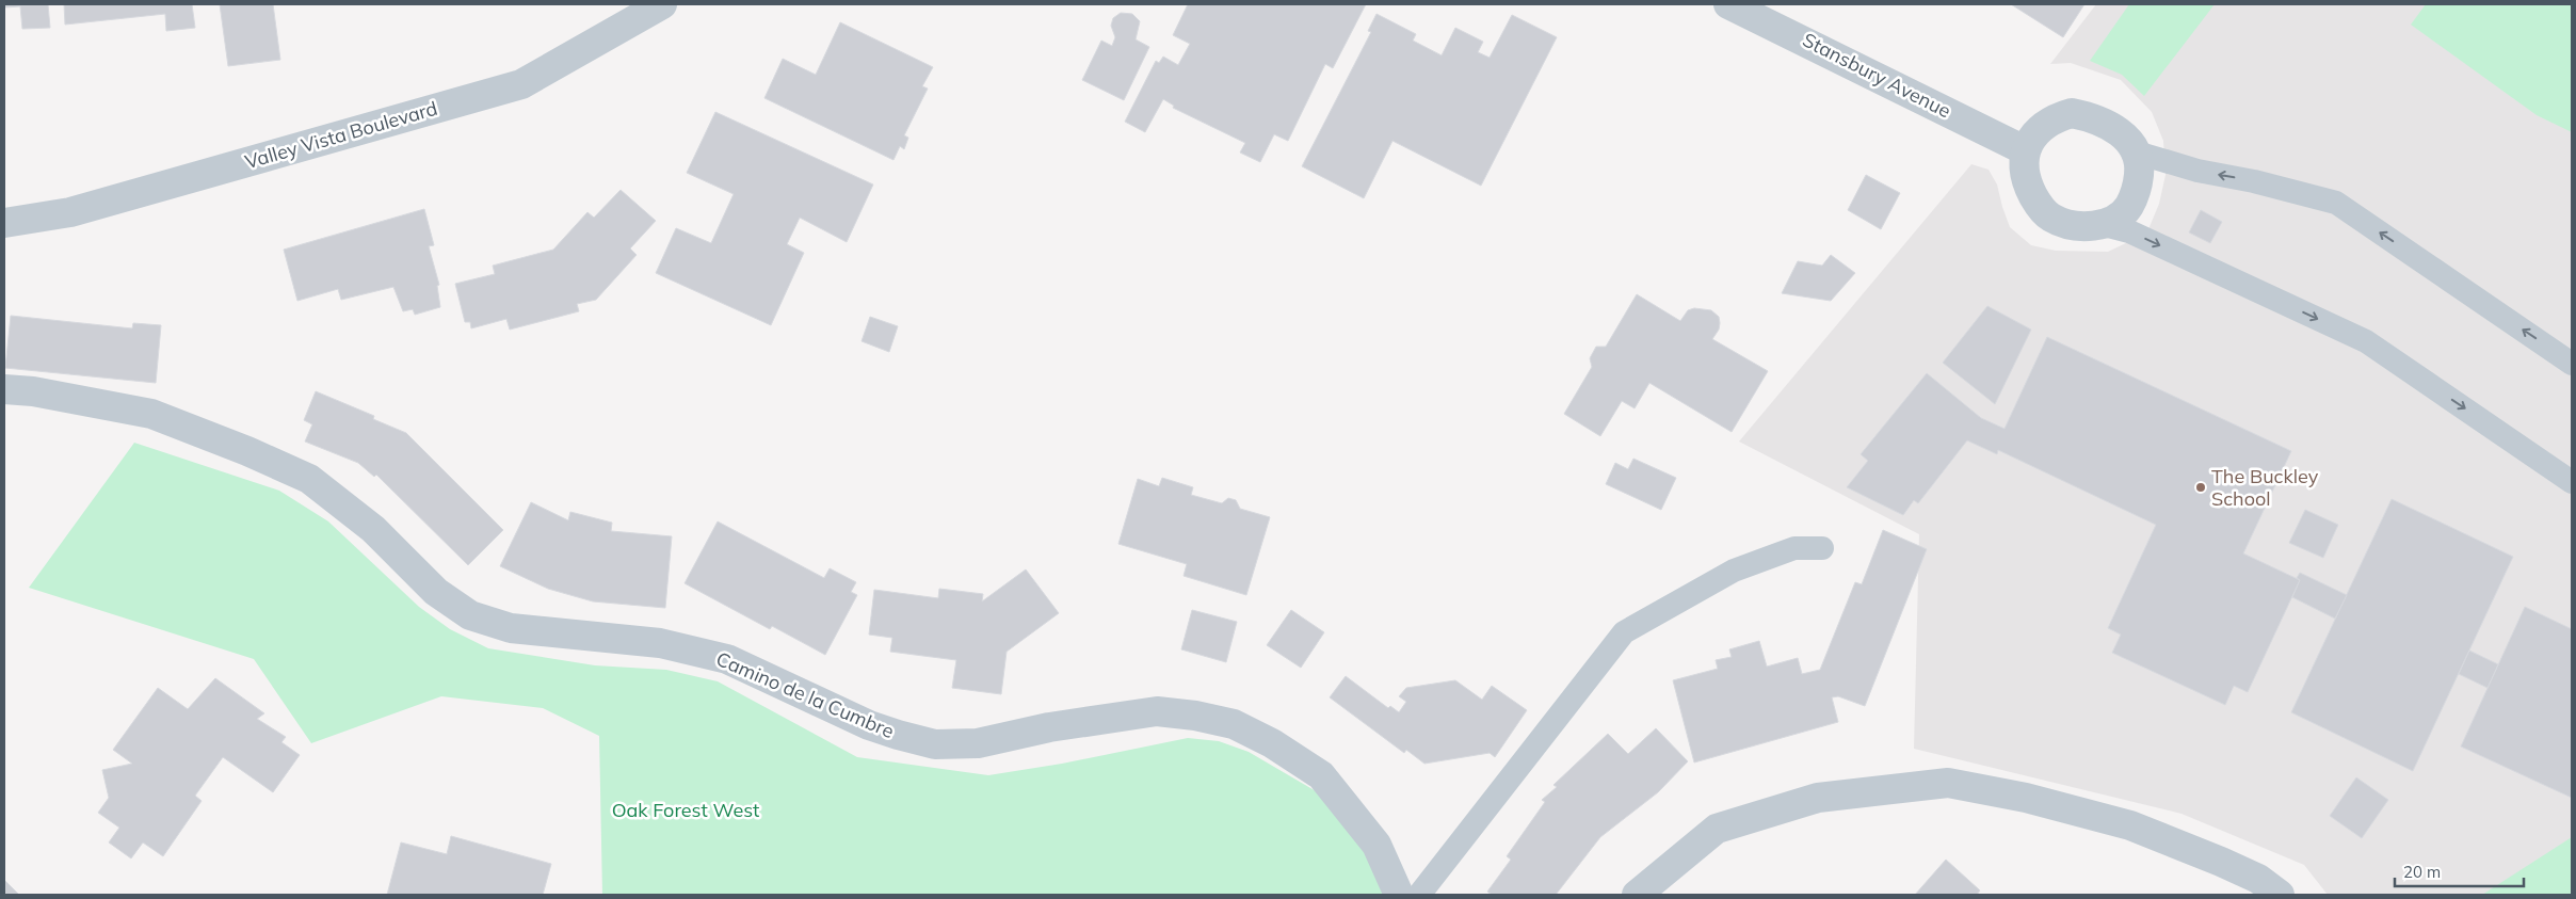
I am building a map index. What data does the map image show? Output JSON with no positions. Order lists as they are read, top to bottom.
{
  "streets": {
    "street": ["Stansbury Avenue", "Valley Vista Boulevard", "Camino de la Cumbre"]
  },
  "parks": ["Oak Forest West"],
  "places": ["The Buckley School"],
  "scale_bar": "20 m"
}
